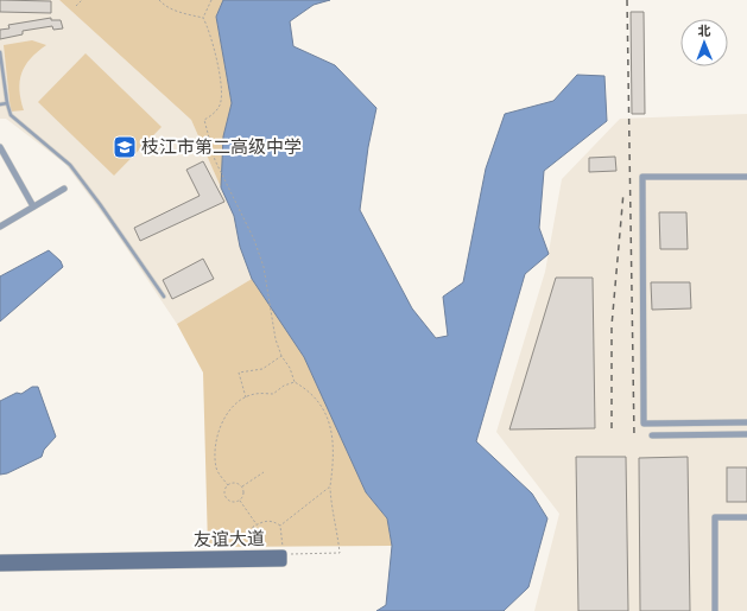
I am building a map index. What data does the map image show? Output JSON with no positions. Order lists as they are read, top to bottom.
{
  "streets": {
    "main road": ["友谊大道"]
  },
  "places": {
    "school or university": ["枝江市第二高级中学"]
  },
  "north": "top"
}
